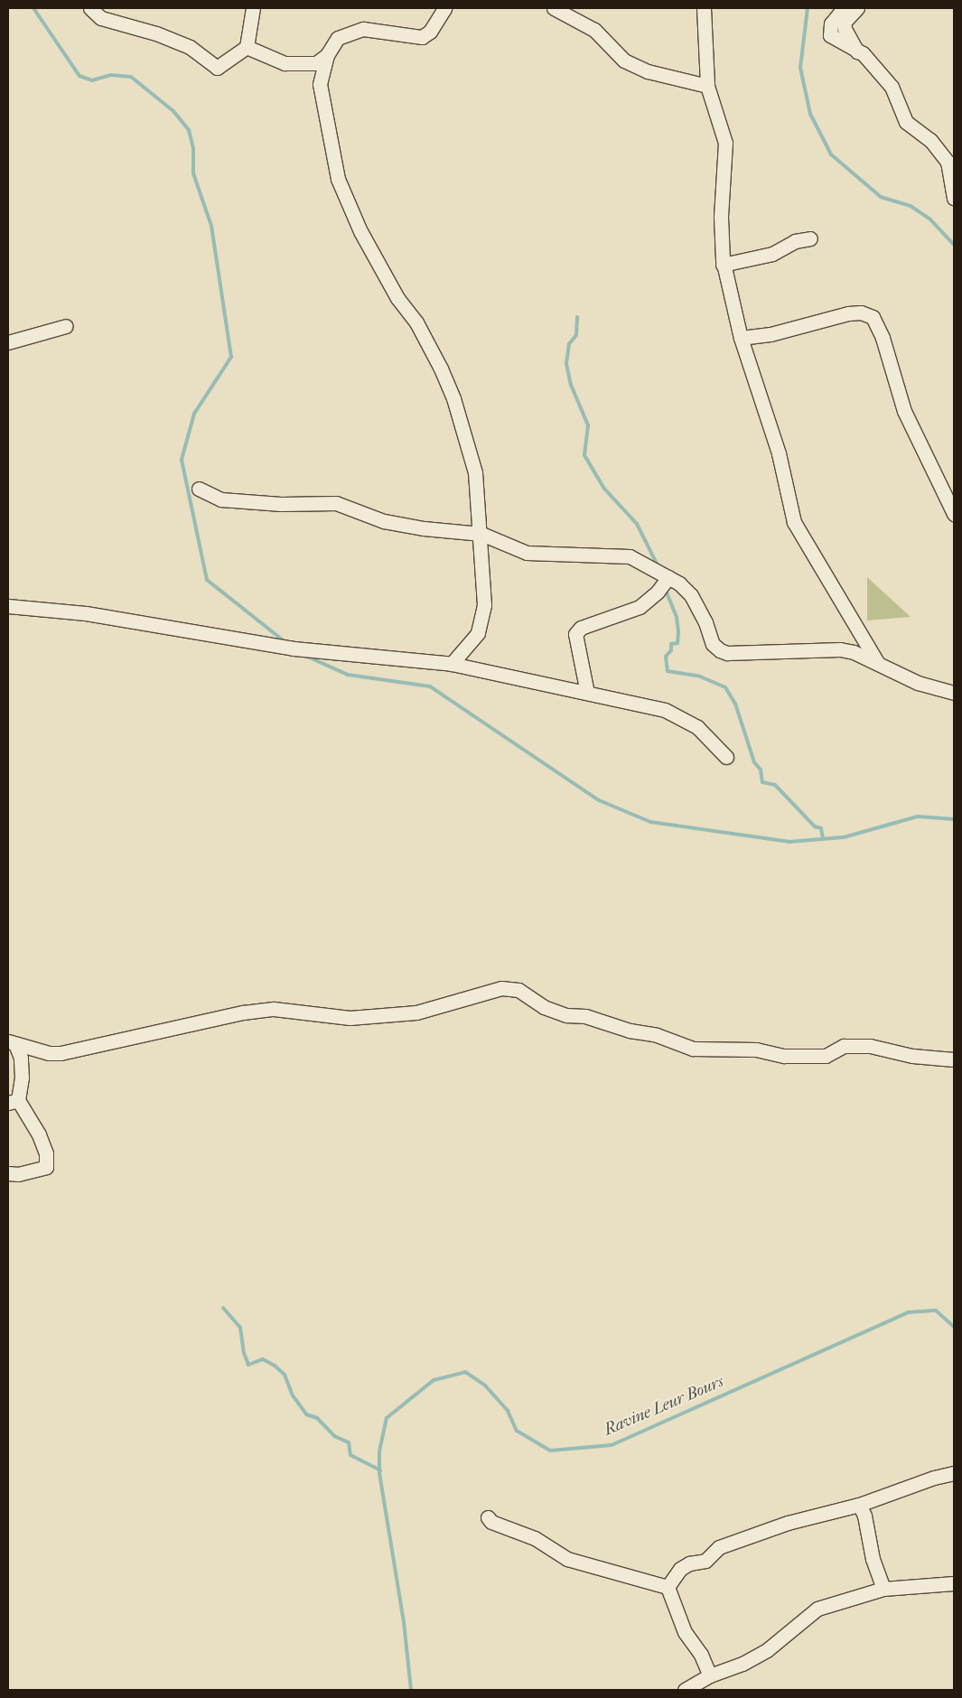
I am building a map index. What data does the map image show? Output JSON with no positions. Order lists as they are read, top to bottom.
{
  "water": ["Ravine Leur Bours"]
}
